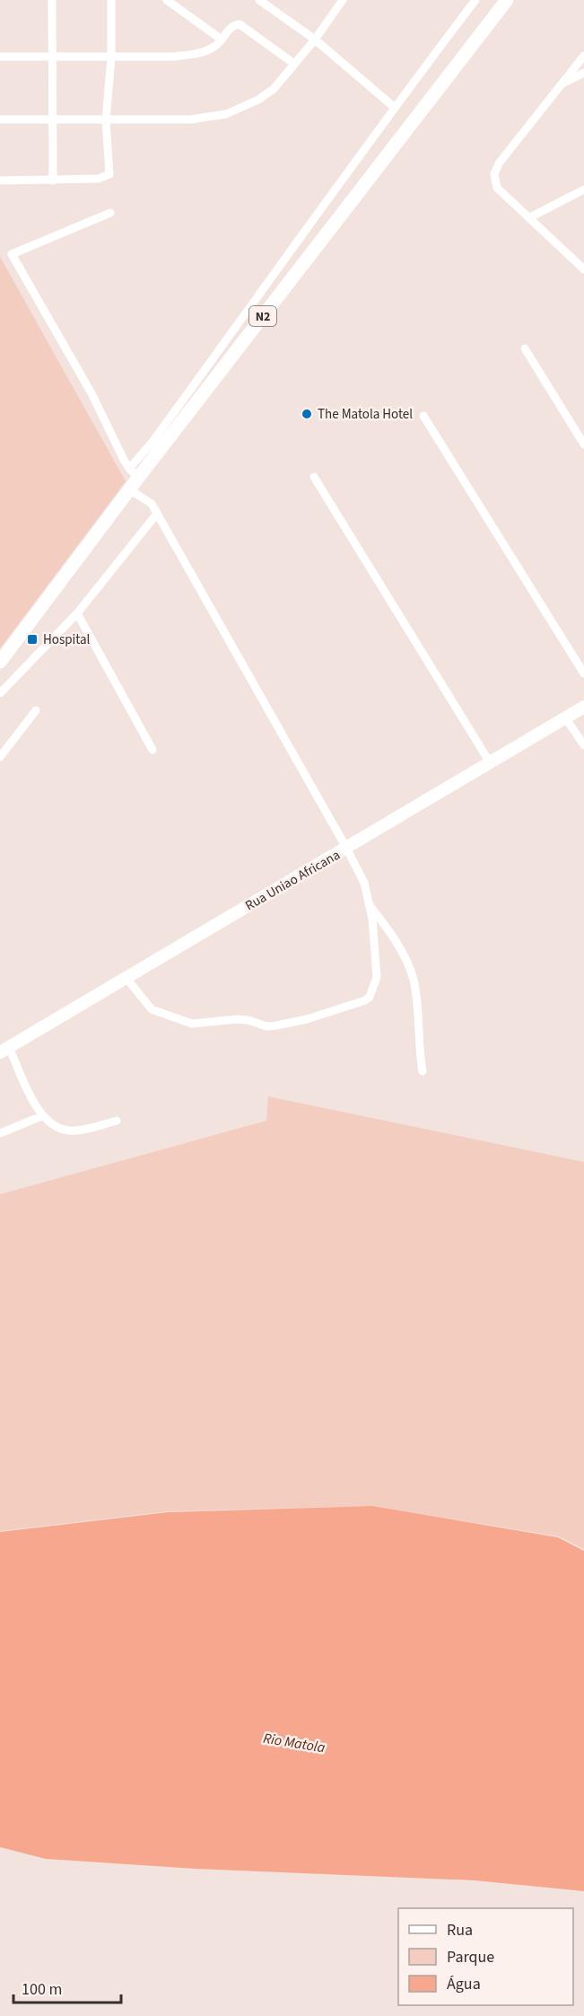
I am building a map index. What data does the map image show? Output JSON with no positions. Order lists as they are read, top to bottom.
{
  "streets": {
    "main road": ["N2", "Rua Uniao Africana"]
  },
  "water": ["Rio Matola"],
  "places": {
    "other": ["The Matola Hotel"],
    "transit": ["Hospital"]
  },
  "legend": ["Rua", "Parque", "Água"],
  "scale_bar": "100 m"
}
